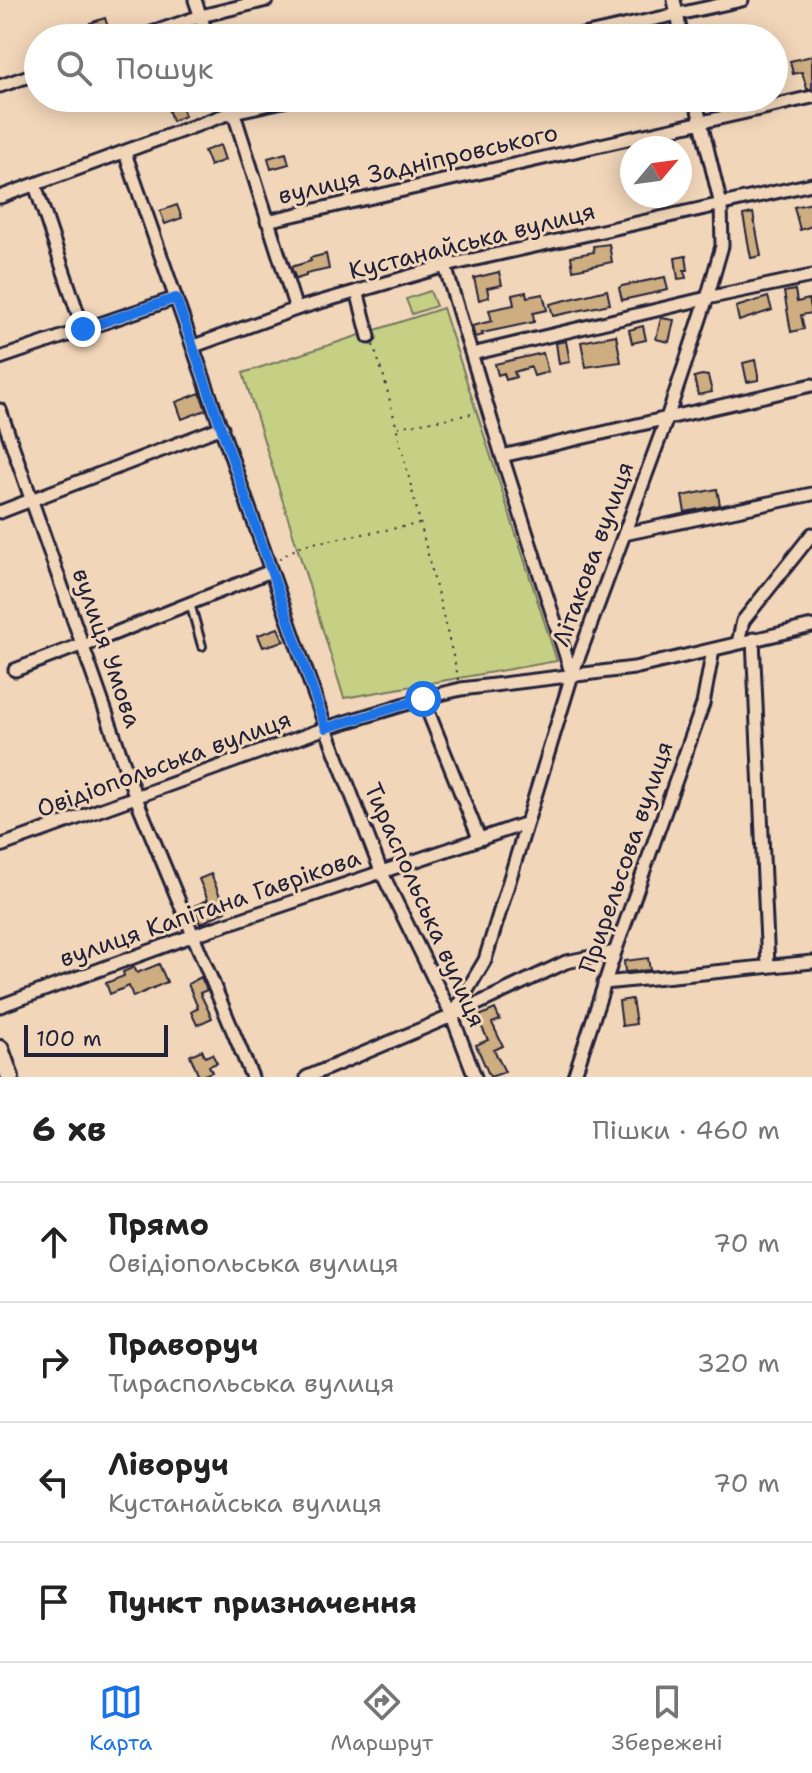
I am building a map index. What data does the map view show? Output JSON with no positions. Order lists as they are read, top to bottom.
{
  "streets": {
    "street": [
      "вулиця Задніпровського",
      "Кустанайська вулиця",
      "Літакова вулиця",
      "вулиця Умова",
      "Овідіопольська вулиця",
      "Прирельсова вулиця",
      "Тираспольська вулиця",
      "вулиця Капітана Гаврікова"
    ]
  },
  "crossings": [
    ["вулиця Задніпровського", "Літакова вулиця"],
    ["Кустанайська вулиця", "Літакова вулиця"],
    ["Кустанайська вулиця", "Тираспольська вулиця"],
    ["Літакова вулиця", "Овідіопольська вулиця"],
    ["Літакова вулиця", "Тираспольська вулиця"],
    ["Літакова вулиця", "вулиця Капітана Гаврікова"],
    ["вулиця Умова", "Овідіопольська вулиця"],
    ["вулиця Умова", "вулиця Капітана Гаврікова"],
    ["Овідіопольська вулиця", "Прирельсова вулиця"],
    ["Овідіопольська вулиця", "Тираспольська вулиця"],
    ["Тираспольська вулиця", "вулиця Капітана Гаврікова"]
  ],
  "scale_bar": "100 m",
  "north": "top right",
  "page": {
    "search": "Пошук",
    "scale": "100 m",
    "heading": ["6 хв", "Пішки · 460 m"],
    "list": [
      ["Прямо", "Овідіопольська вулиця", "70 m"],
      ["Праворуч", "Тираспольська вулиця", "320 m"],
      ["Ліворуч", "Кустанайська вулиця", "70 m"],
      "Пункт призначення"
    ],
    "nav": ["Карта", "Маршрут", "Збережені"]
  }
}
